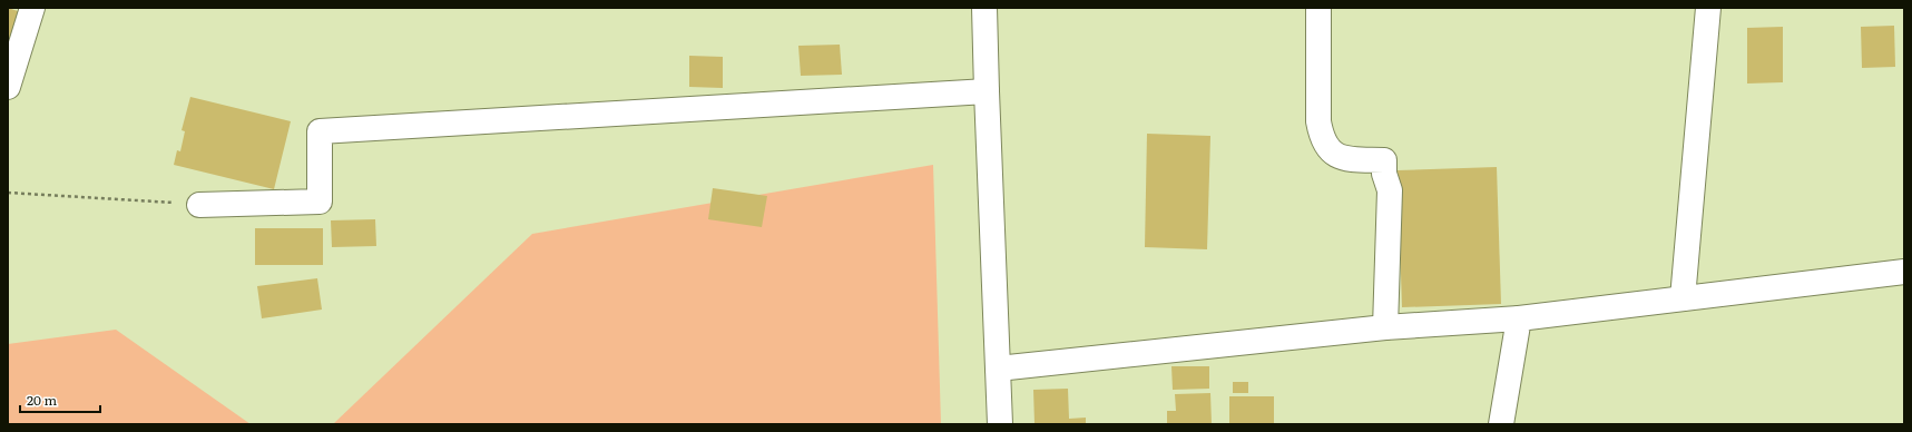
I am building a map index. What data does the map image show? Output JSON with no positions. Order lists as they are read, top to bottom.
{
  "scale_bar": "20 m"
}
